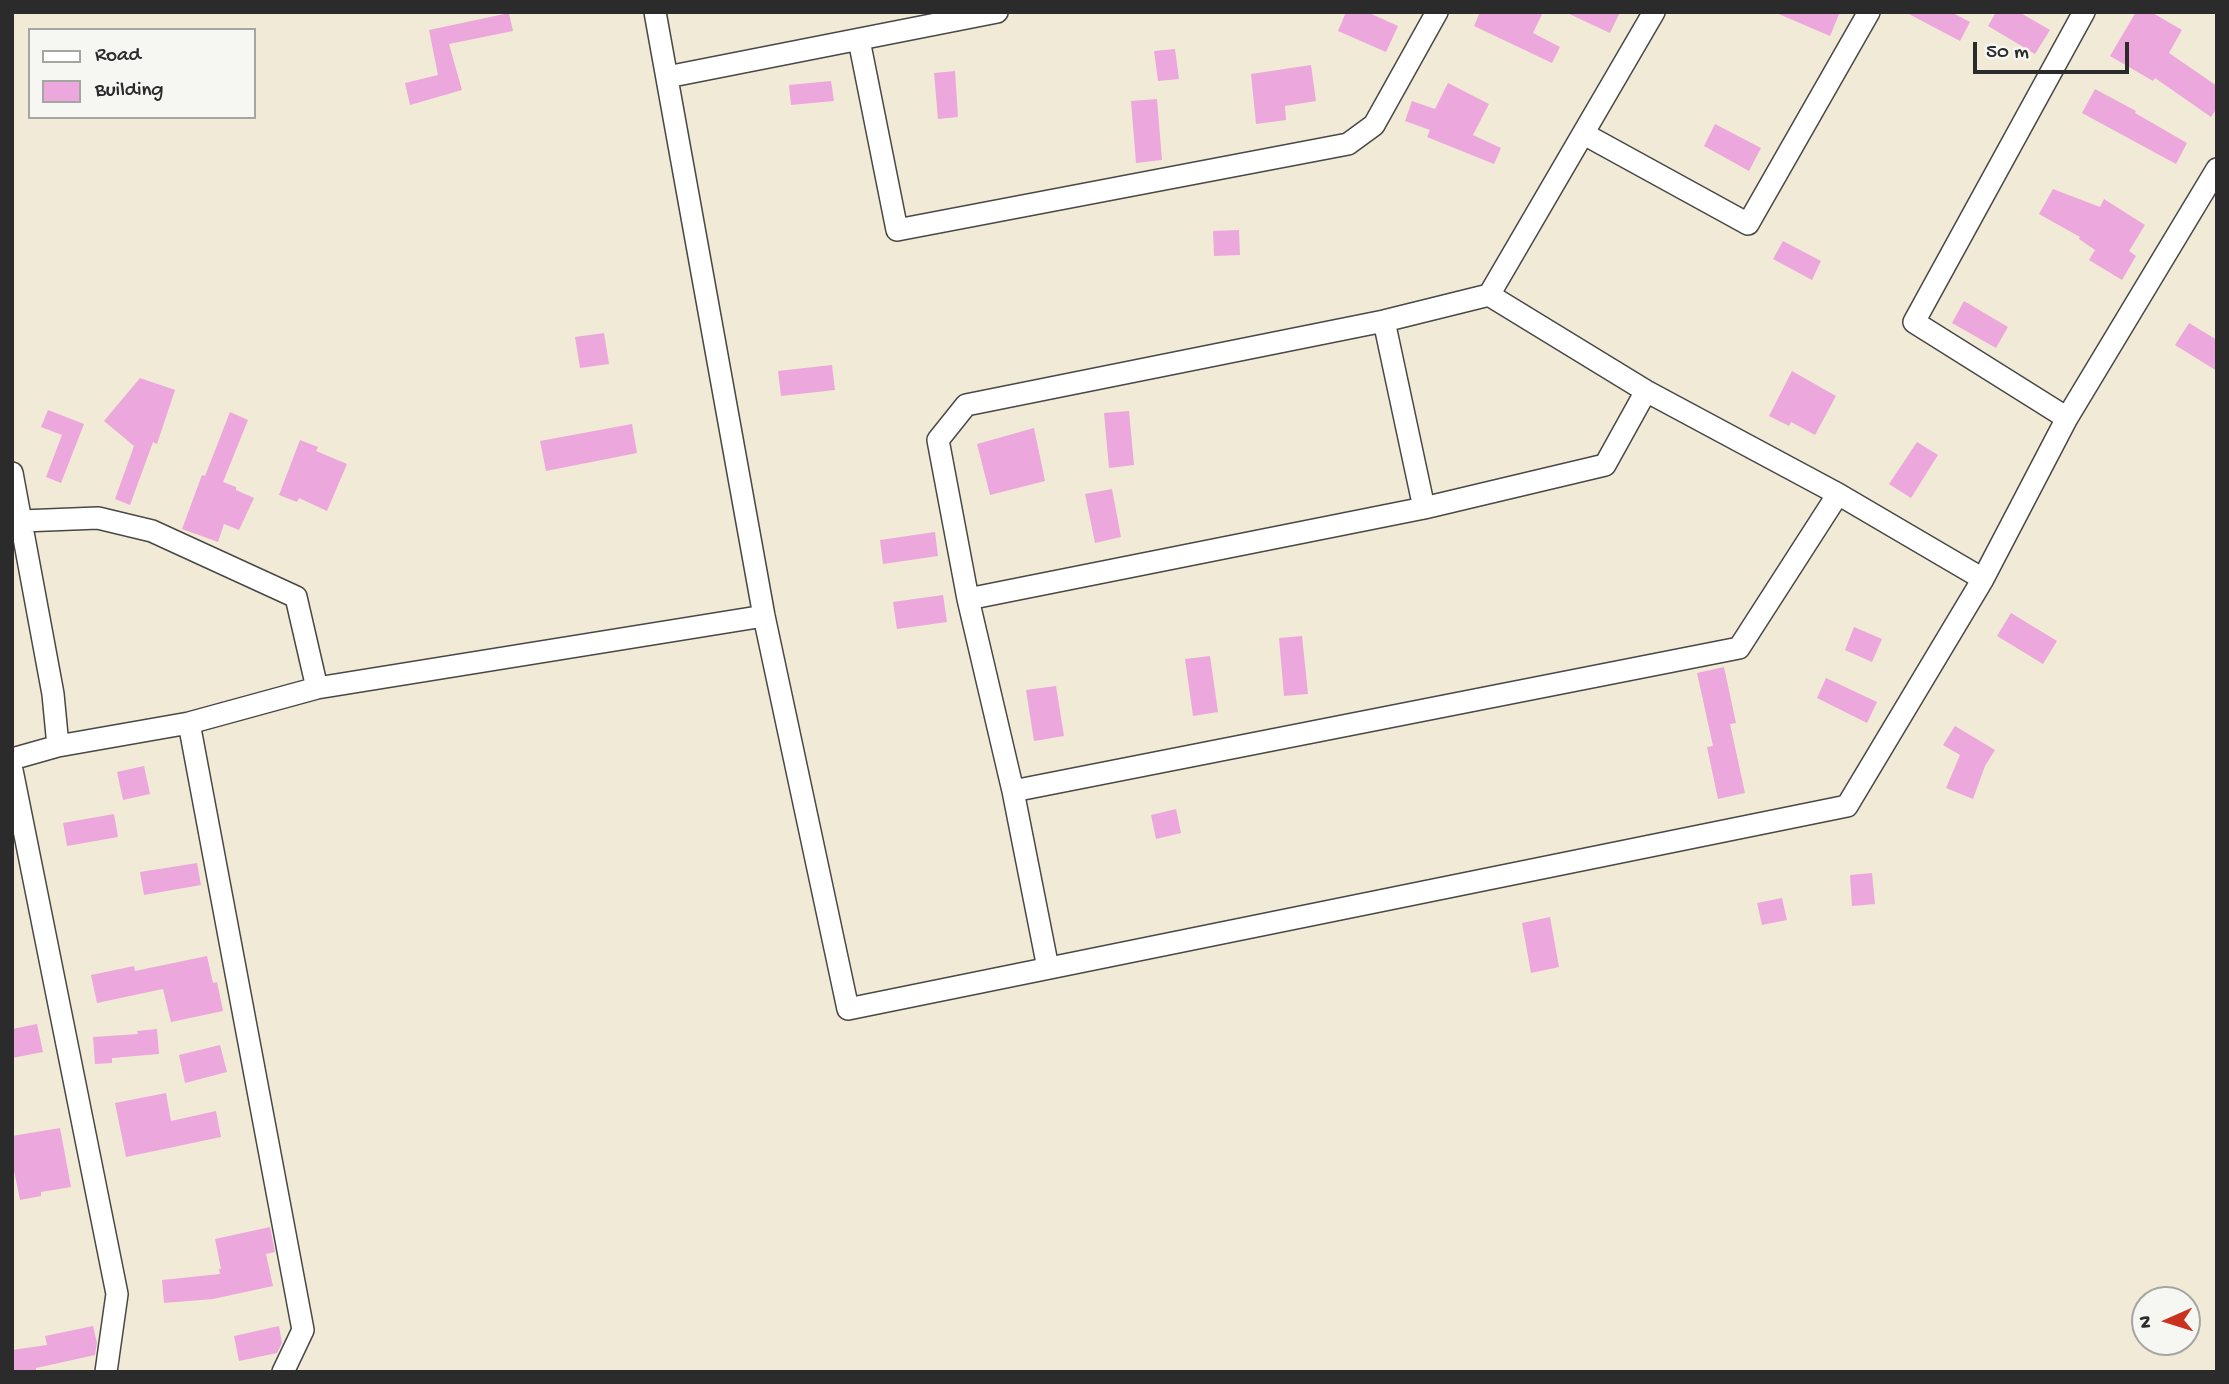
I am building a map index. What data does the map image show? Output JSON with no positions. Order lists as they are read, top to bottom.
{
  "legend": ["Road", "Building"],
  "scale_bar": "50 m",
  "north": "left"
}
